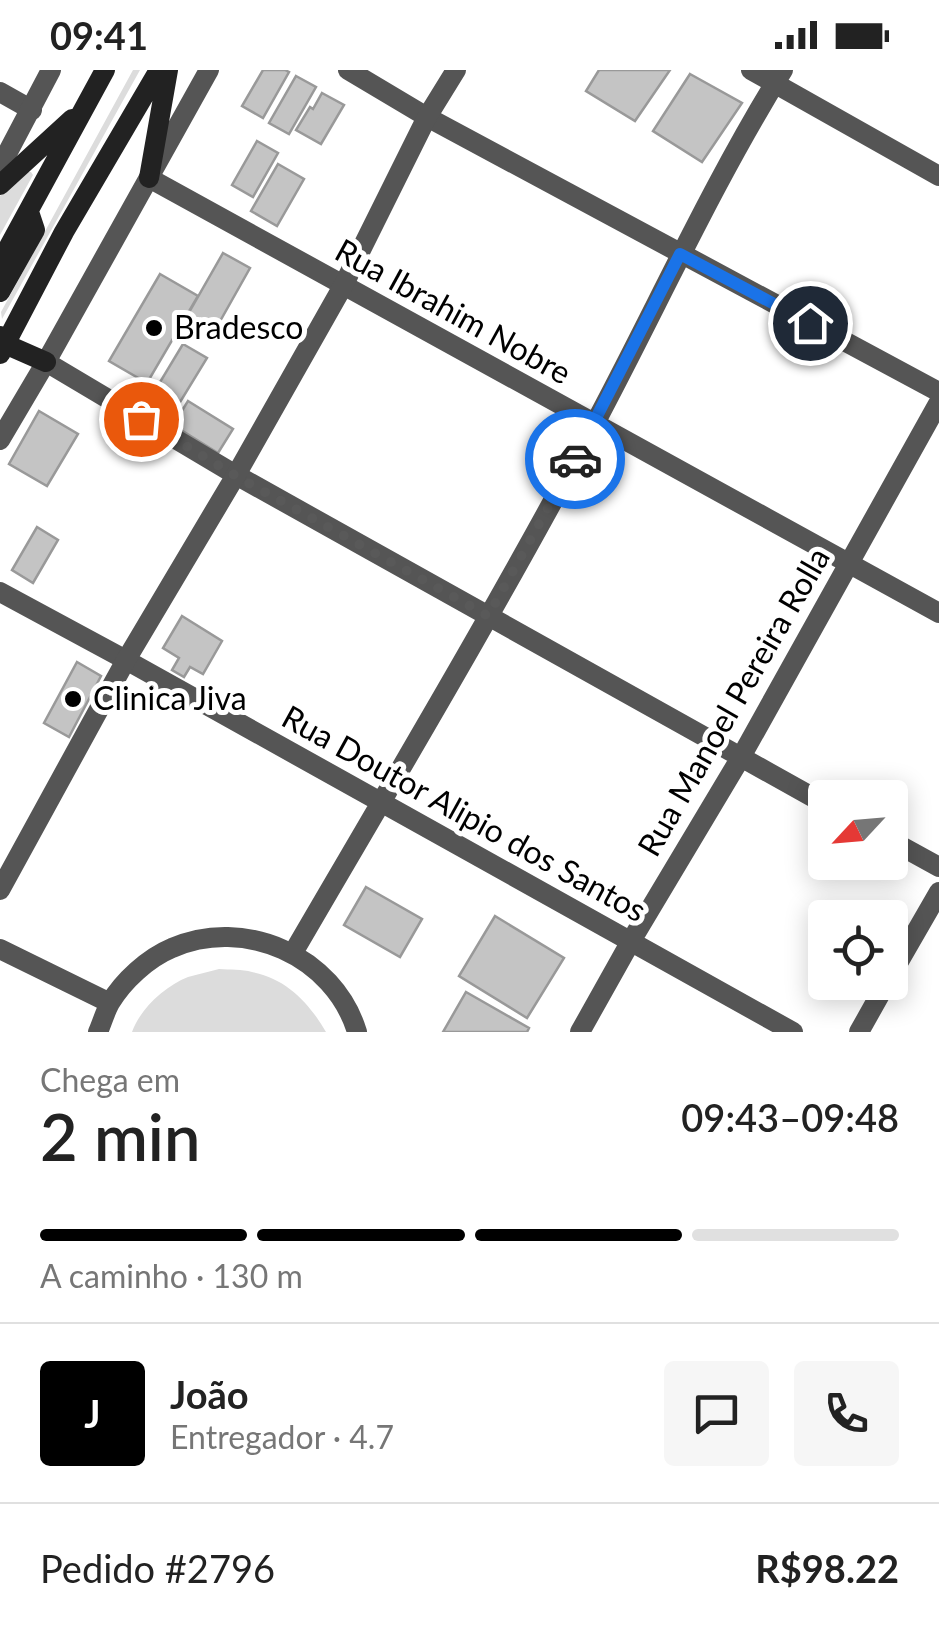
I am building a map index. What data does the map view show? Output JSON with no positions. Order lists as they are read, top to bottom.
{
  "streets": {
    "street": ["Rua Ibrahim Nobre", "Rua Manoel Pereira Rolla", "Rua Doutor Alipio dos Santos"]
  },
  "crossings": [
    ["Rua Ibrahim Nobre", "Rua Manoel Pereira Rolla"],
    ["Rua Manoel Pereira Rolla", "Rua Doutor Alipio dos Santos"]
  ],
  "places": ["Bradesco", "Clinica Jiva"],
  "north": "bottom left",
  "page": {
    "status": "09:41",
    "heading": ["2 min", "Chega em", "09:43–09:48"],
    "panel": [
      "João",
      "Entregador · 4.7",
      "Pedido #2796",
      "R$98.22"
    ],
    "bar": "A caminho · 130 m",
    "round": "J"
  }
}
